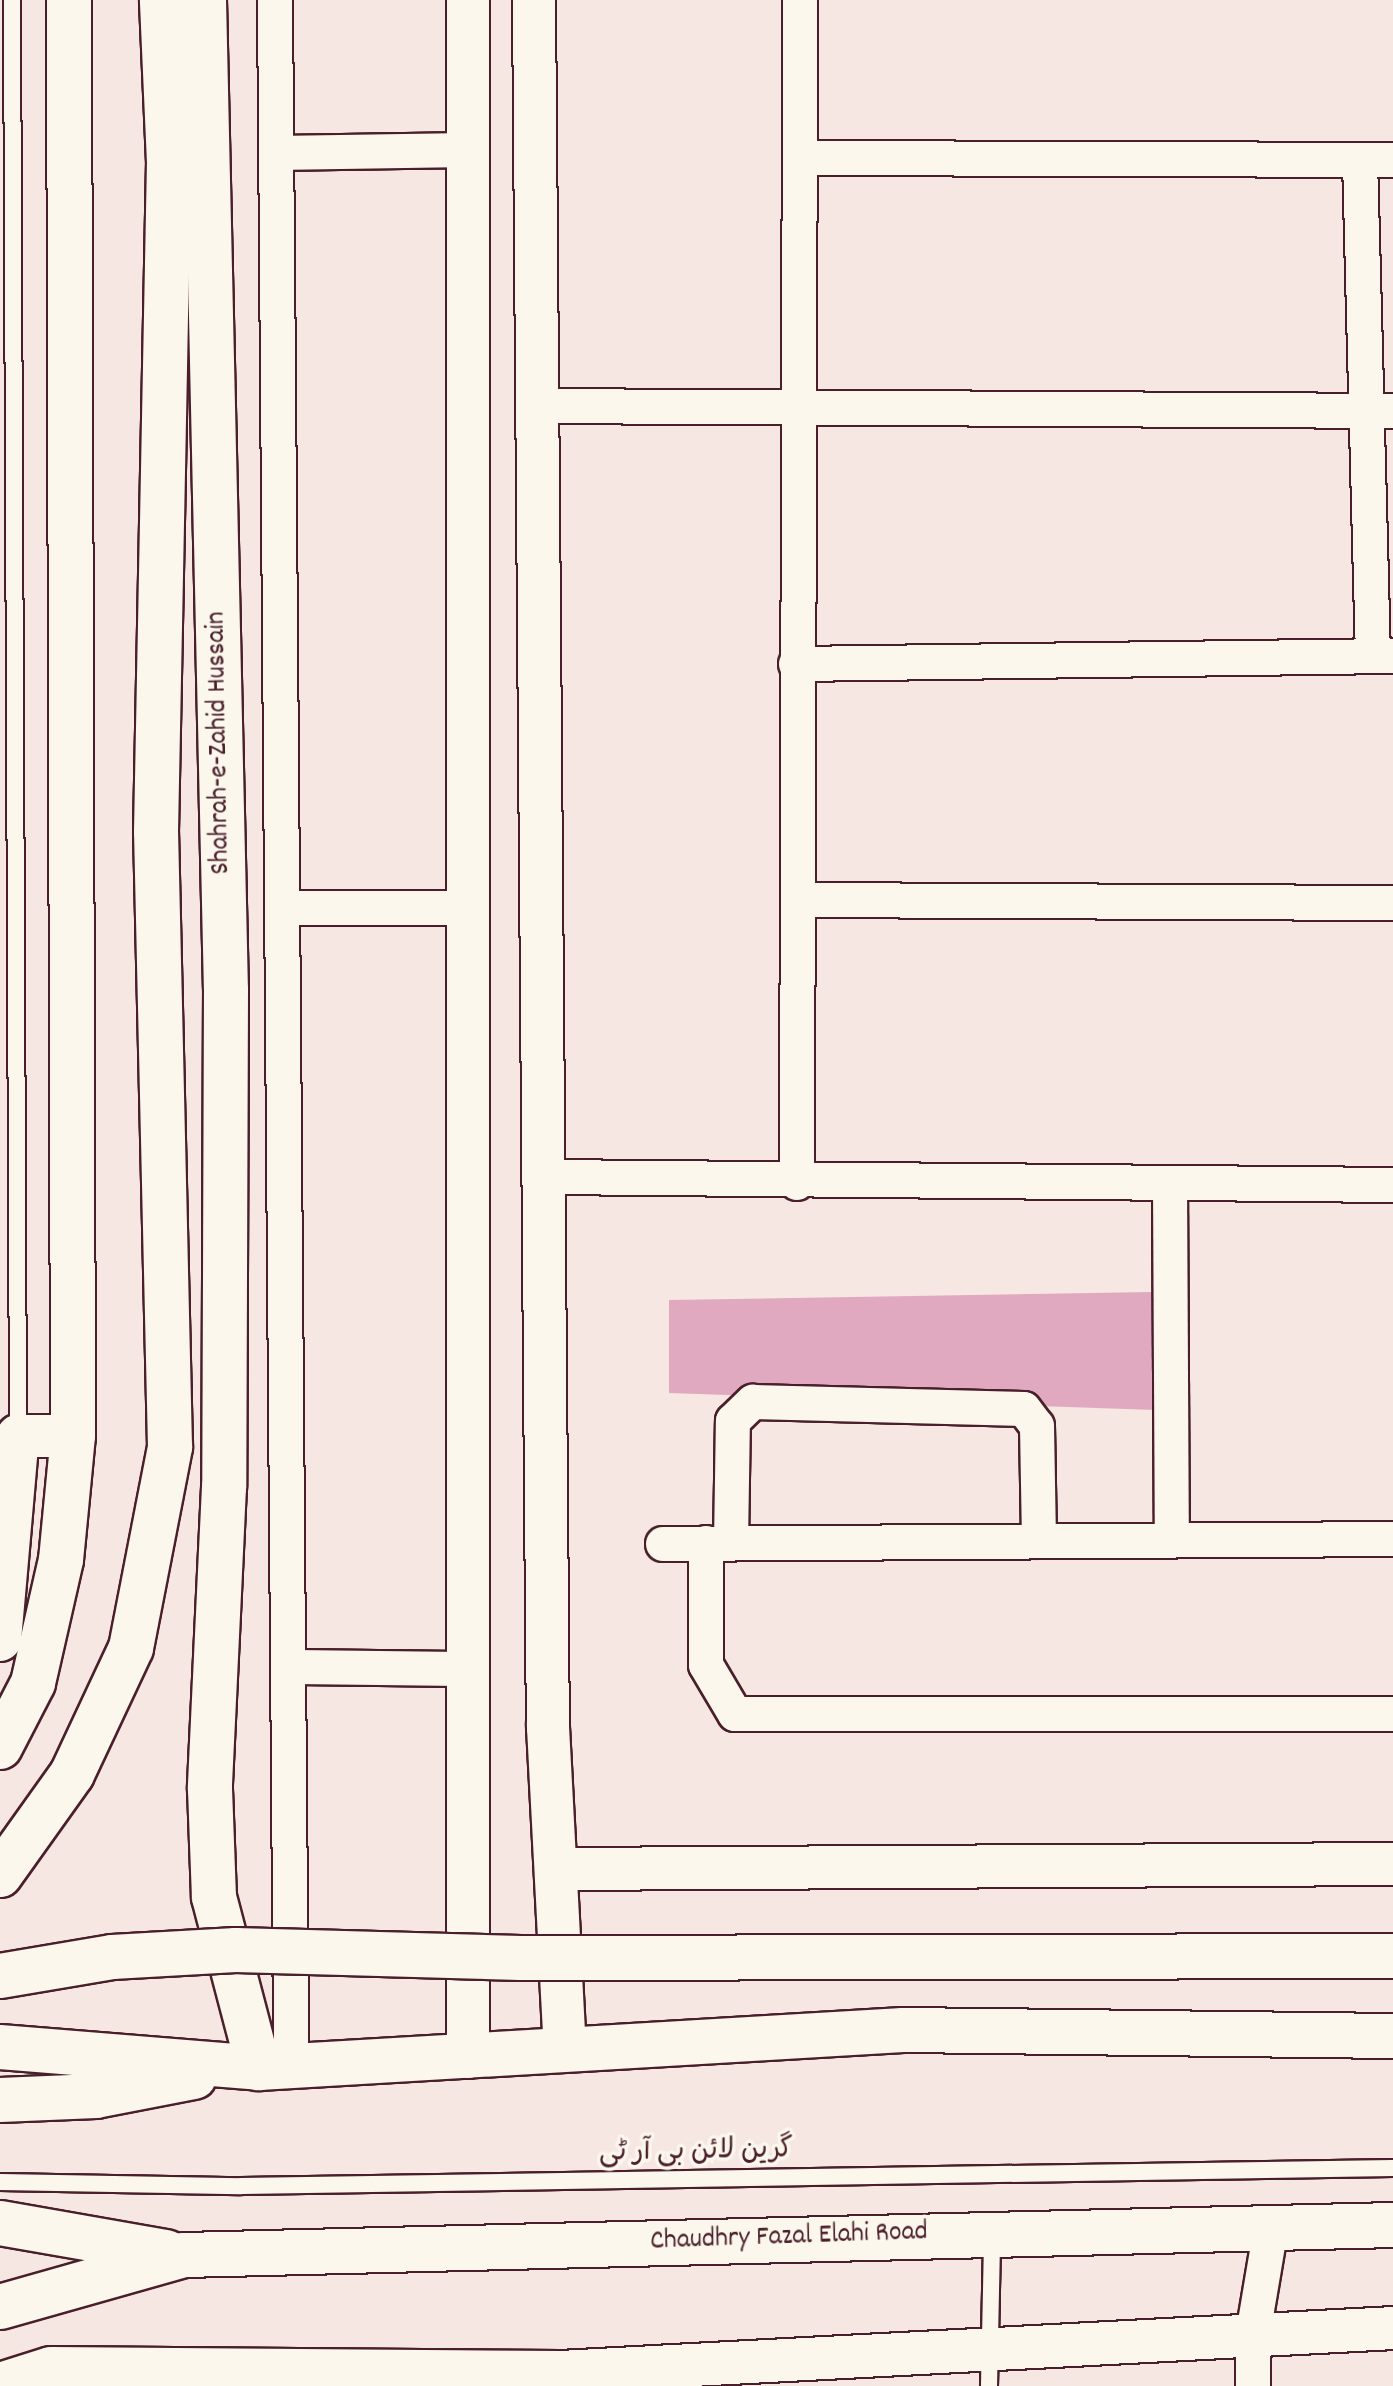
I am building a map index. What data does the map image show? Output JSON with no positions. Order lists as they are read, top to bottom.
{
  "streets": {
    "main road": ["Shahrah-e-Zahid Hussain", "Chaudhry Fazal Elahi Road"],
    "lane": ["گرین لائن بی آر ٹی"]
  }
}
